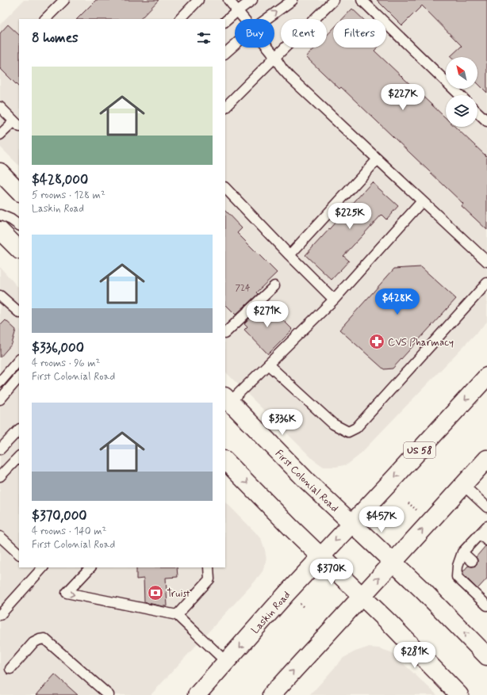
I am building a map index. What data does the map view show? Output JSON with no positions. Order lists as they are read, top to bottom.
{
  "streets": {
    "main road": ["US 58", "First Colonial Road", "Laskin Road"]
  },
  "crossings": [
    ["First Colonial Road", "Laskin Road"]
  ],
  "places": {
    "pharmacy": ["CVS Pharmacy"],
    "bank": ["Truist"]
  },
  "house_numbers": ["724"],
  "north": "top left",
  "page": {
    "chip": ["Buy", "Rent", "Filters"],
    "heading": "8 homes",
    "list": [
      {
        "name": "$428,000",
        "note": "5 rooms · 128 m² · Laskin Road"
      },
      {
        "name": "$336,000",
        "note": "4 rooms · 96 m² · First Colonial Road"
      },
      {
        "name": "$370,000",
        "note": "4 rooms · 140 m² · First Colonial Road"
      }
    ],
    "price": [
      "$227K",
      "$225K",
      "$428K",
      "$271K",
      "$336K",
      "$457K",
      "$370K",
      "$281K"
    ]
  }
}
